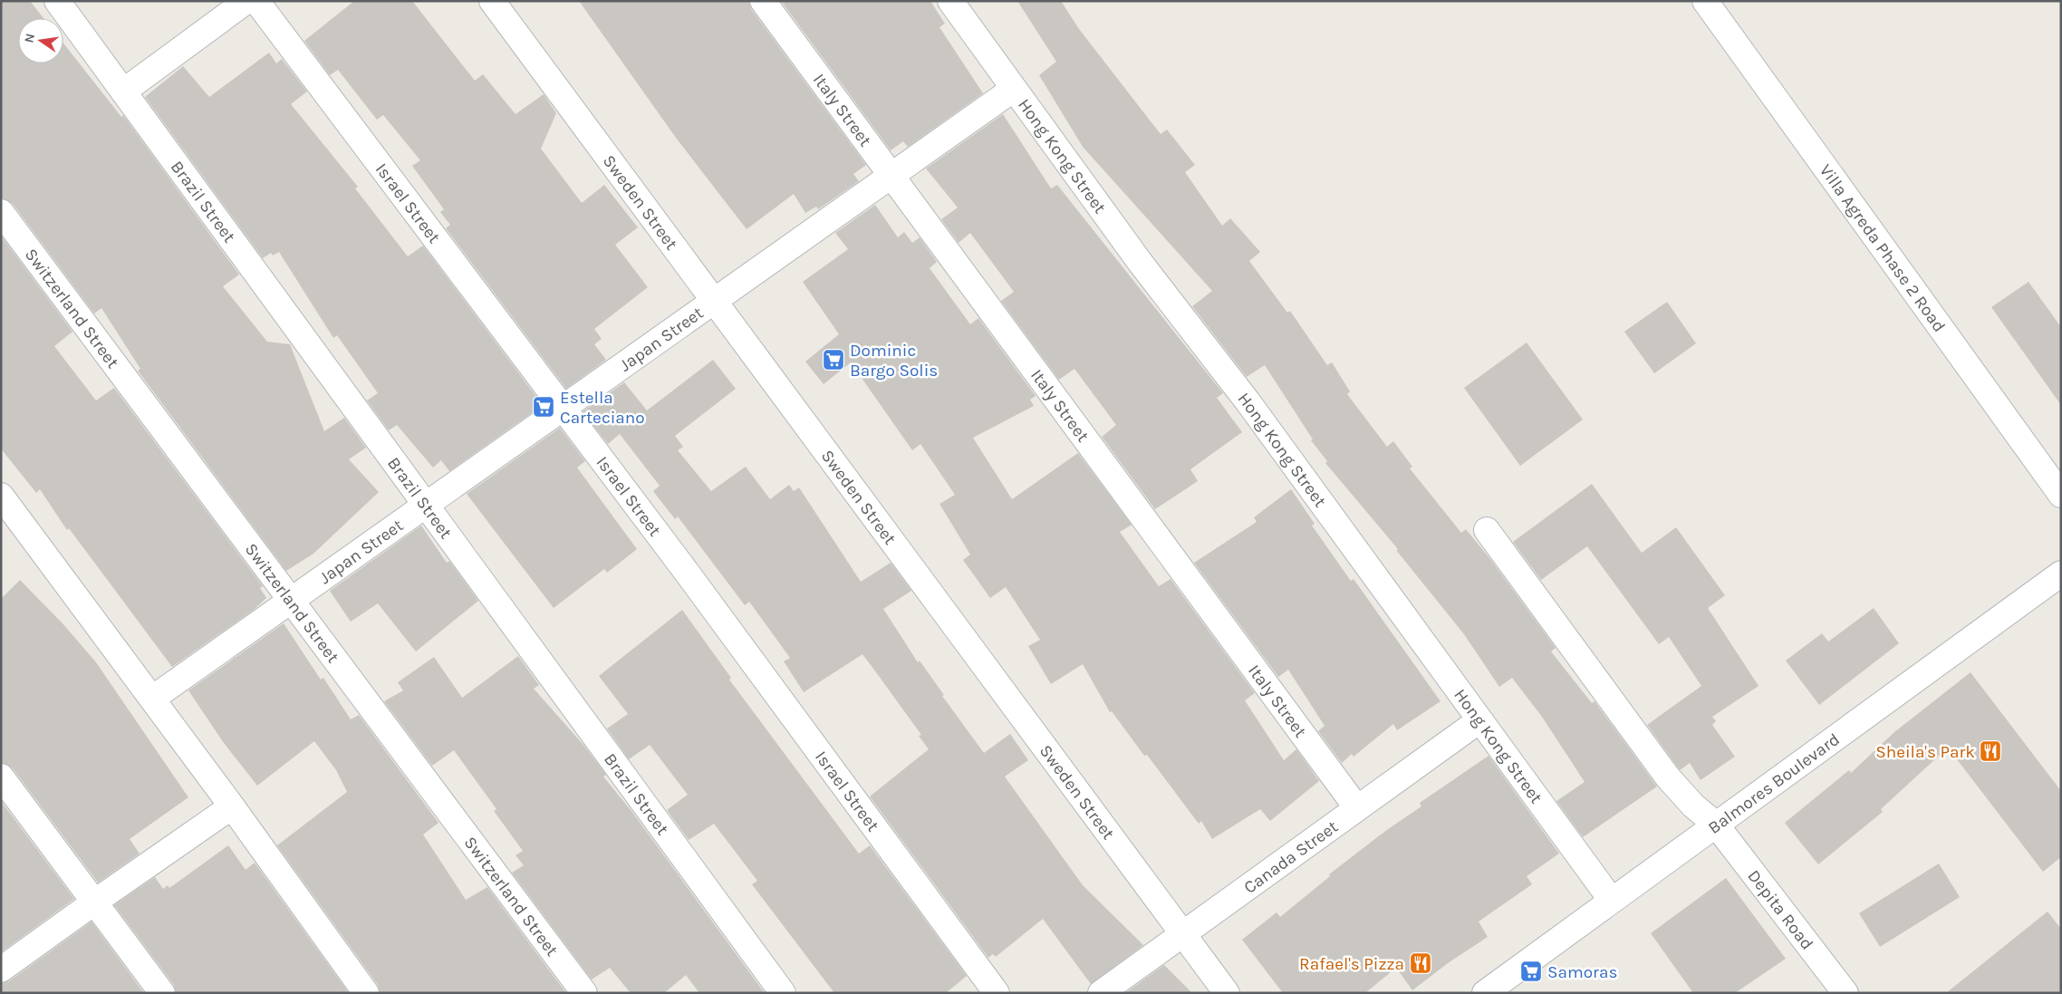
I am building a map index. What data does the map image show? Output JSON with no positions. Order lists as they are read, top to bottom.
{
  "streets": {
    "street": [
      "Italy Street",
      "Hong Kong Street",
      "Brazil Street",
      "Israel Street",
      "Sweden Street",
      "Villa Agreda Phase 2 Road",
      "Switzerland Street",
      "Japan Street",
      "Balmores Boulevard",
      "Canada Street",
      "Depita Road"
    ]
  },
  "crossings": [
    ["Italy Street", "Japan Street"],
    ["Italy Street", "Canada Street"],
    ["Hong Kong Street", "Japan Street"],
    ["Hong Kong Street", "Balmores Boulevard"],
    ["Hong Kong Street", "Canada Street"],
    ["Brazil Street", "Japan Street"],
    ["Israel Street", "Japan Street"],
    ["Sweden Street", "Japan Street"],
    ["Sweden Street", "Canada Street"],
    ["Switzerland Street", "Japan Street"],
    ["Balmores Boulevard", "Depita Road"]
  ],
  "places": {
    "supermarket": ["Dominic Bargo Solis", "Estella Carteciano", "Samoras"],
    "restaurant": ["Sheila's Park", "Rafael's Pizza"]
  },
  "north": "left"
}
